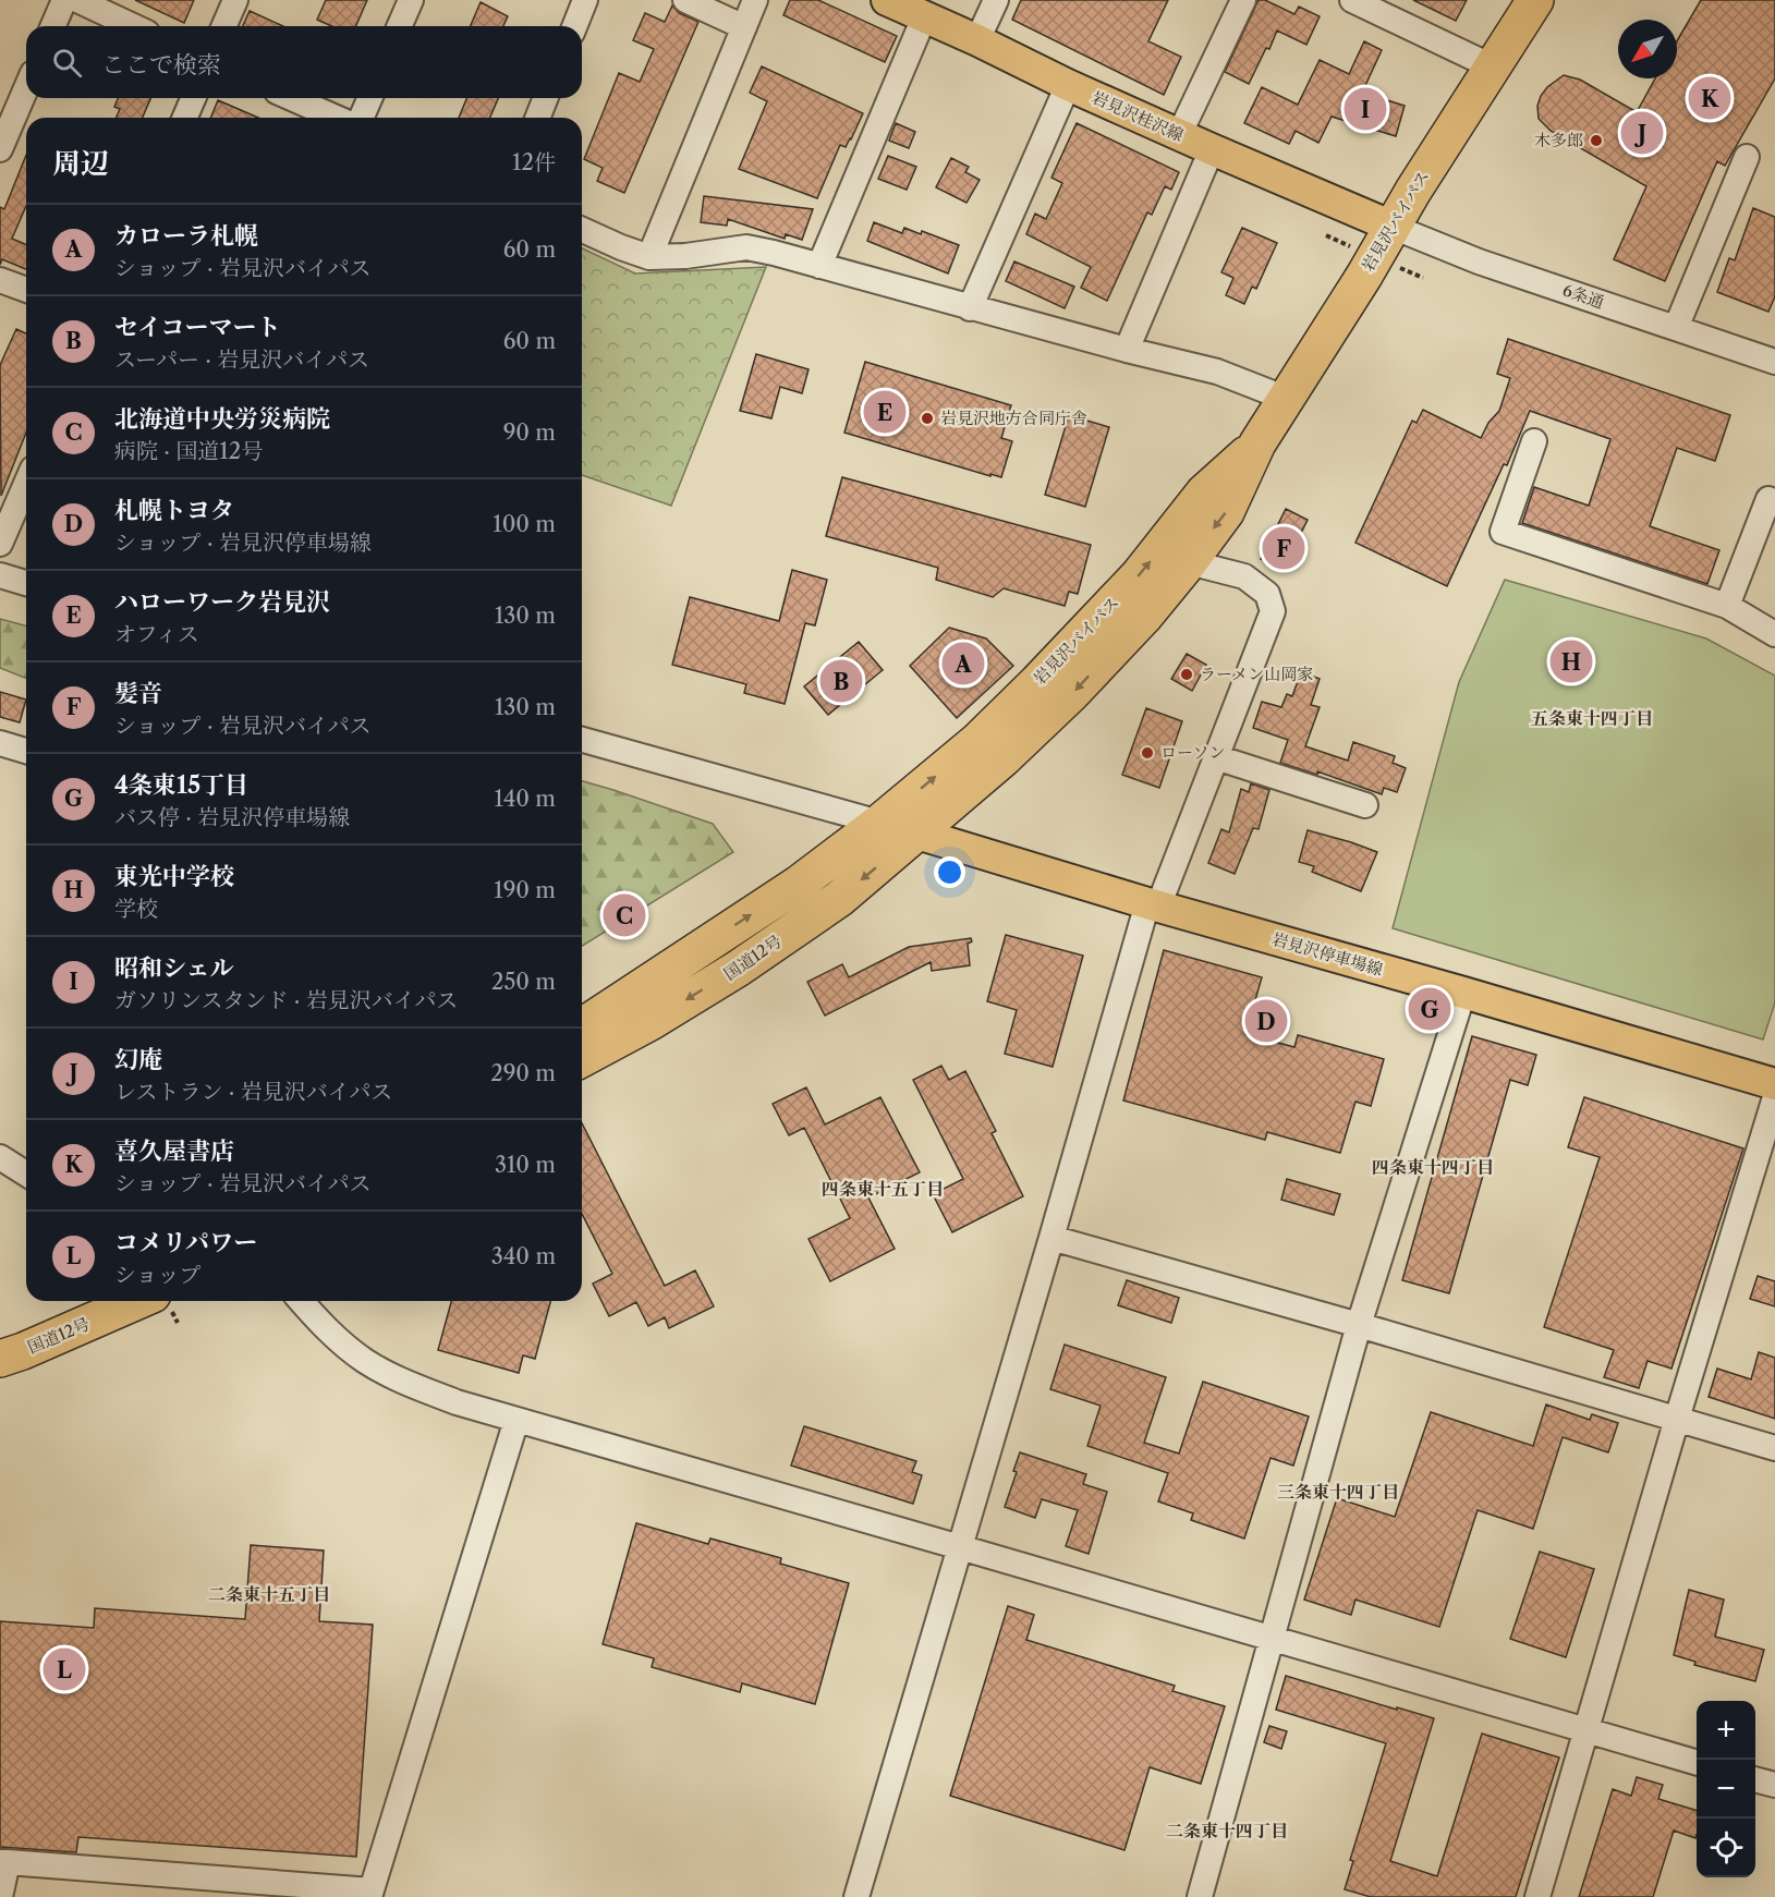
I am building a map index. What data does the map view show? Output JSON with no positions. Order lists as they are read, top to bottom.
{
  "streets": {
    "highway": ["岩見沢バイパス", "国道12号"],
    "main road": ["岩見沢桂沢線", "岩見沢停車場線"],
    "street": ["6条通"]
  },
  "crossings": [
    ["岩見沢桂沢線", "岩見沢バイパス"],
    ["岩見沢桂沢線", "6条通"],
    ["岩見沢バイパス", "6条通"],
    ["岩見沢バイパス", "岩見沢停車場線"],
    ["岩見沢バイパス", "国道12号"],
    ["岩見沢停車場線", "国道12号"]
  ],
  "districts": [
    "五条東十四丁目",
    "四条東十四丁目",
    "四条東十五丁目",
    "三条東十四丁目",
    "二条東十五丁目",
    "二条東十四丁目"
  ],
  "places": [
    "木多郎",
    "岩見沢地方合同庁舎",
    "ラーメン山岡家",
    "ローソン"
  ],
  "north": "bottom left",
  "page": {
    "search": "ここで検索",
    "pins": [
      "K",
      "I",
      "J",
      "E",
      "F",
      "H",
      "A",
      "B",
      "C",
      "G",
      "D",
      "L"
    ],
    "heading": ["周辺", "12件"],
    "list": [
      {
        "mark": "A",
        "name": "カローラ札幌",
        "note": "ショップ · 岩見沢バイパス",
        "value": "60 m"
      },
      {
        "mark": "B",
        "name": "セイコーマート",
        "note": "スーパー · 岩見沢バイパス",
        "value": "60 m"
      },
      {
        "mark": "C",
        "name": "北海道中央労災病院",
        "note": "病院 · 国道12号",
        "value": "90 m"
      },
      {
        "mark": "D",
        "name": "札幌トヨタ",
        "note": "ショップ · 岩見沢停車場線",
        "value": "100 m"
      },
      {
        "mark": "E",
        "name": "ハローワーク岩見沢",
        "note": "オフィス",
        "value": "130 m"
      },
      {
        "mark": "F",
        "name": "髪音",
        "note": "ショップ · 岩見沢バイパス",
        "value": "130 m"
      },
      {
        "mark": "G",
        "name": "4条東15丁目",
        "note": "バス停 · 岩見沢停車場線",
        "value": "140 m"
      },
      {
        "mark": "H",
        "name": "東光中学校",
        "note": "学校",
        "value": "190 m"
      },
      {
        "mark": "I",
        "name": "昭和シェル",
        "note": "ガソリンスタンド · 岩見沢バイパス",
        "value": "250 m"
      },
      {
        "mark": "J",
        "name": "幻庵",
        "note": "レストラン · 岩見沢バイパス",
        "value": "290 m"
      },
      {
        "mark": "K",
        "name": "喜久屋書店",
        "note": "ショップ · 岩見沢バイパス",
        "value": "310 m"
      },
      {
        "mark": "L",
        "name": "コメリパワー",
        "note": "ショップ",
        "value": "340 m"
      }
    ],
    "map_buttons": ["+", "−"]
  }
}
